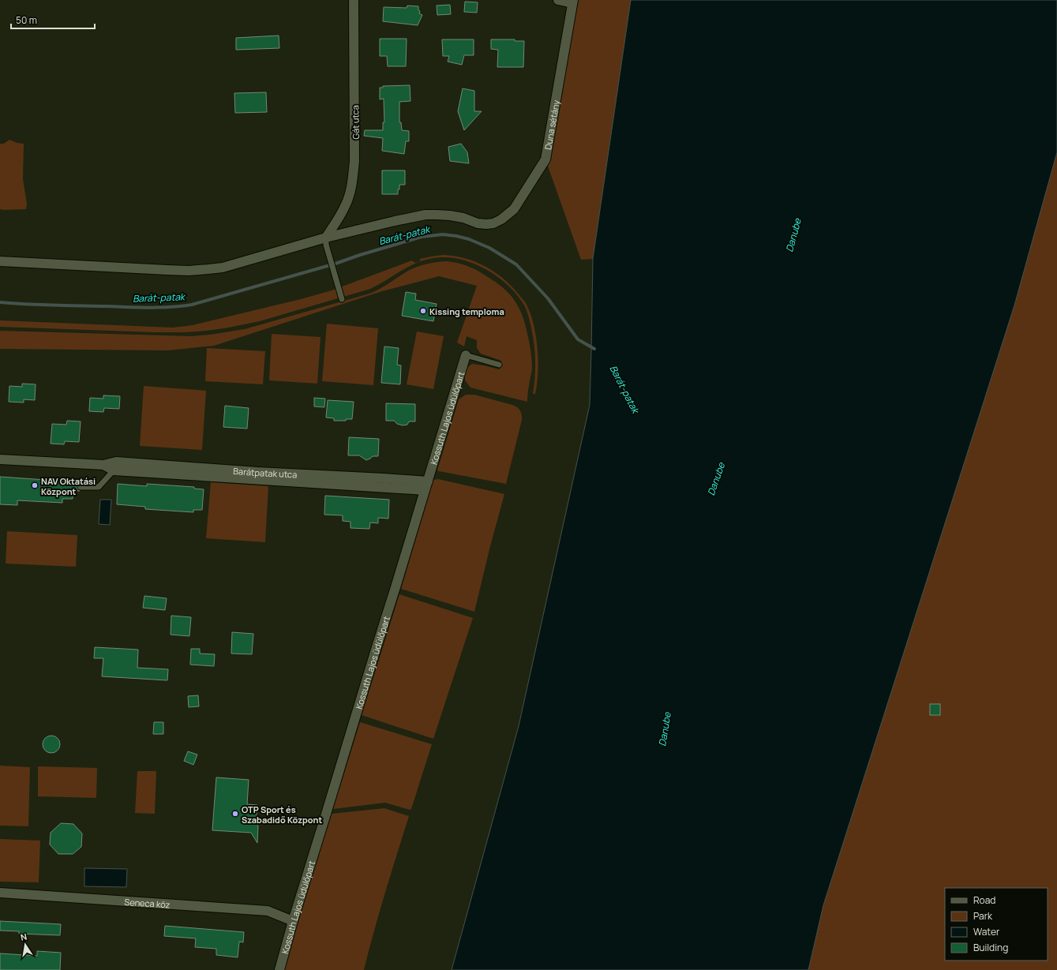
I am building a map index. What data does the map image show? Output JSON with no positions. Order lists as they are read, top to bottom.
{
  "streets": {
    "street": [
      "Gát utca",
      "Duna sétány",
      "Kossuth Lajos üdülőpart",
      "Barátpatak utca",
      "Seneca köz"
    ]
  },
  "crossings": [
    ["Gát utca", "Duna sétány"],
    ["Kossuth Lajos üdülőpart", "Barátpatak utca"],
    ["Kossuth Lajos üdülőpart", "Seneca köz"]
  ],
  "water": ["Barát-patak", "Danube"],
  "places": ["Kissing temploma", "NAV Oktatási Központ", "OTP Sport és Szabadidő Központ"],
  "legend": [
    "Road",
    "Park",
    "Water",
    "Building"
  ],
  "scale_bar": "50 m",
  "north": "top"
}
